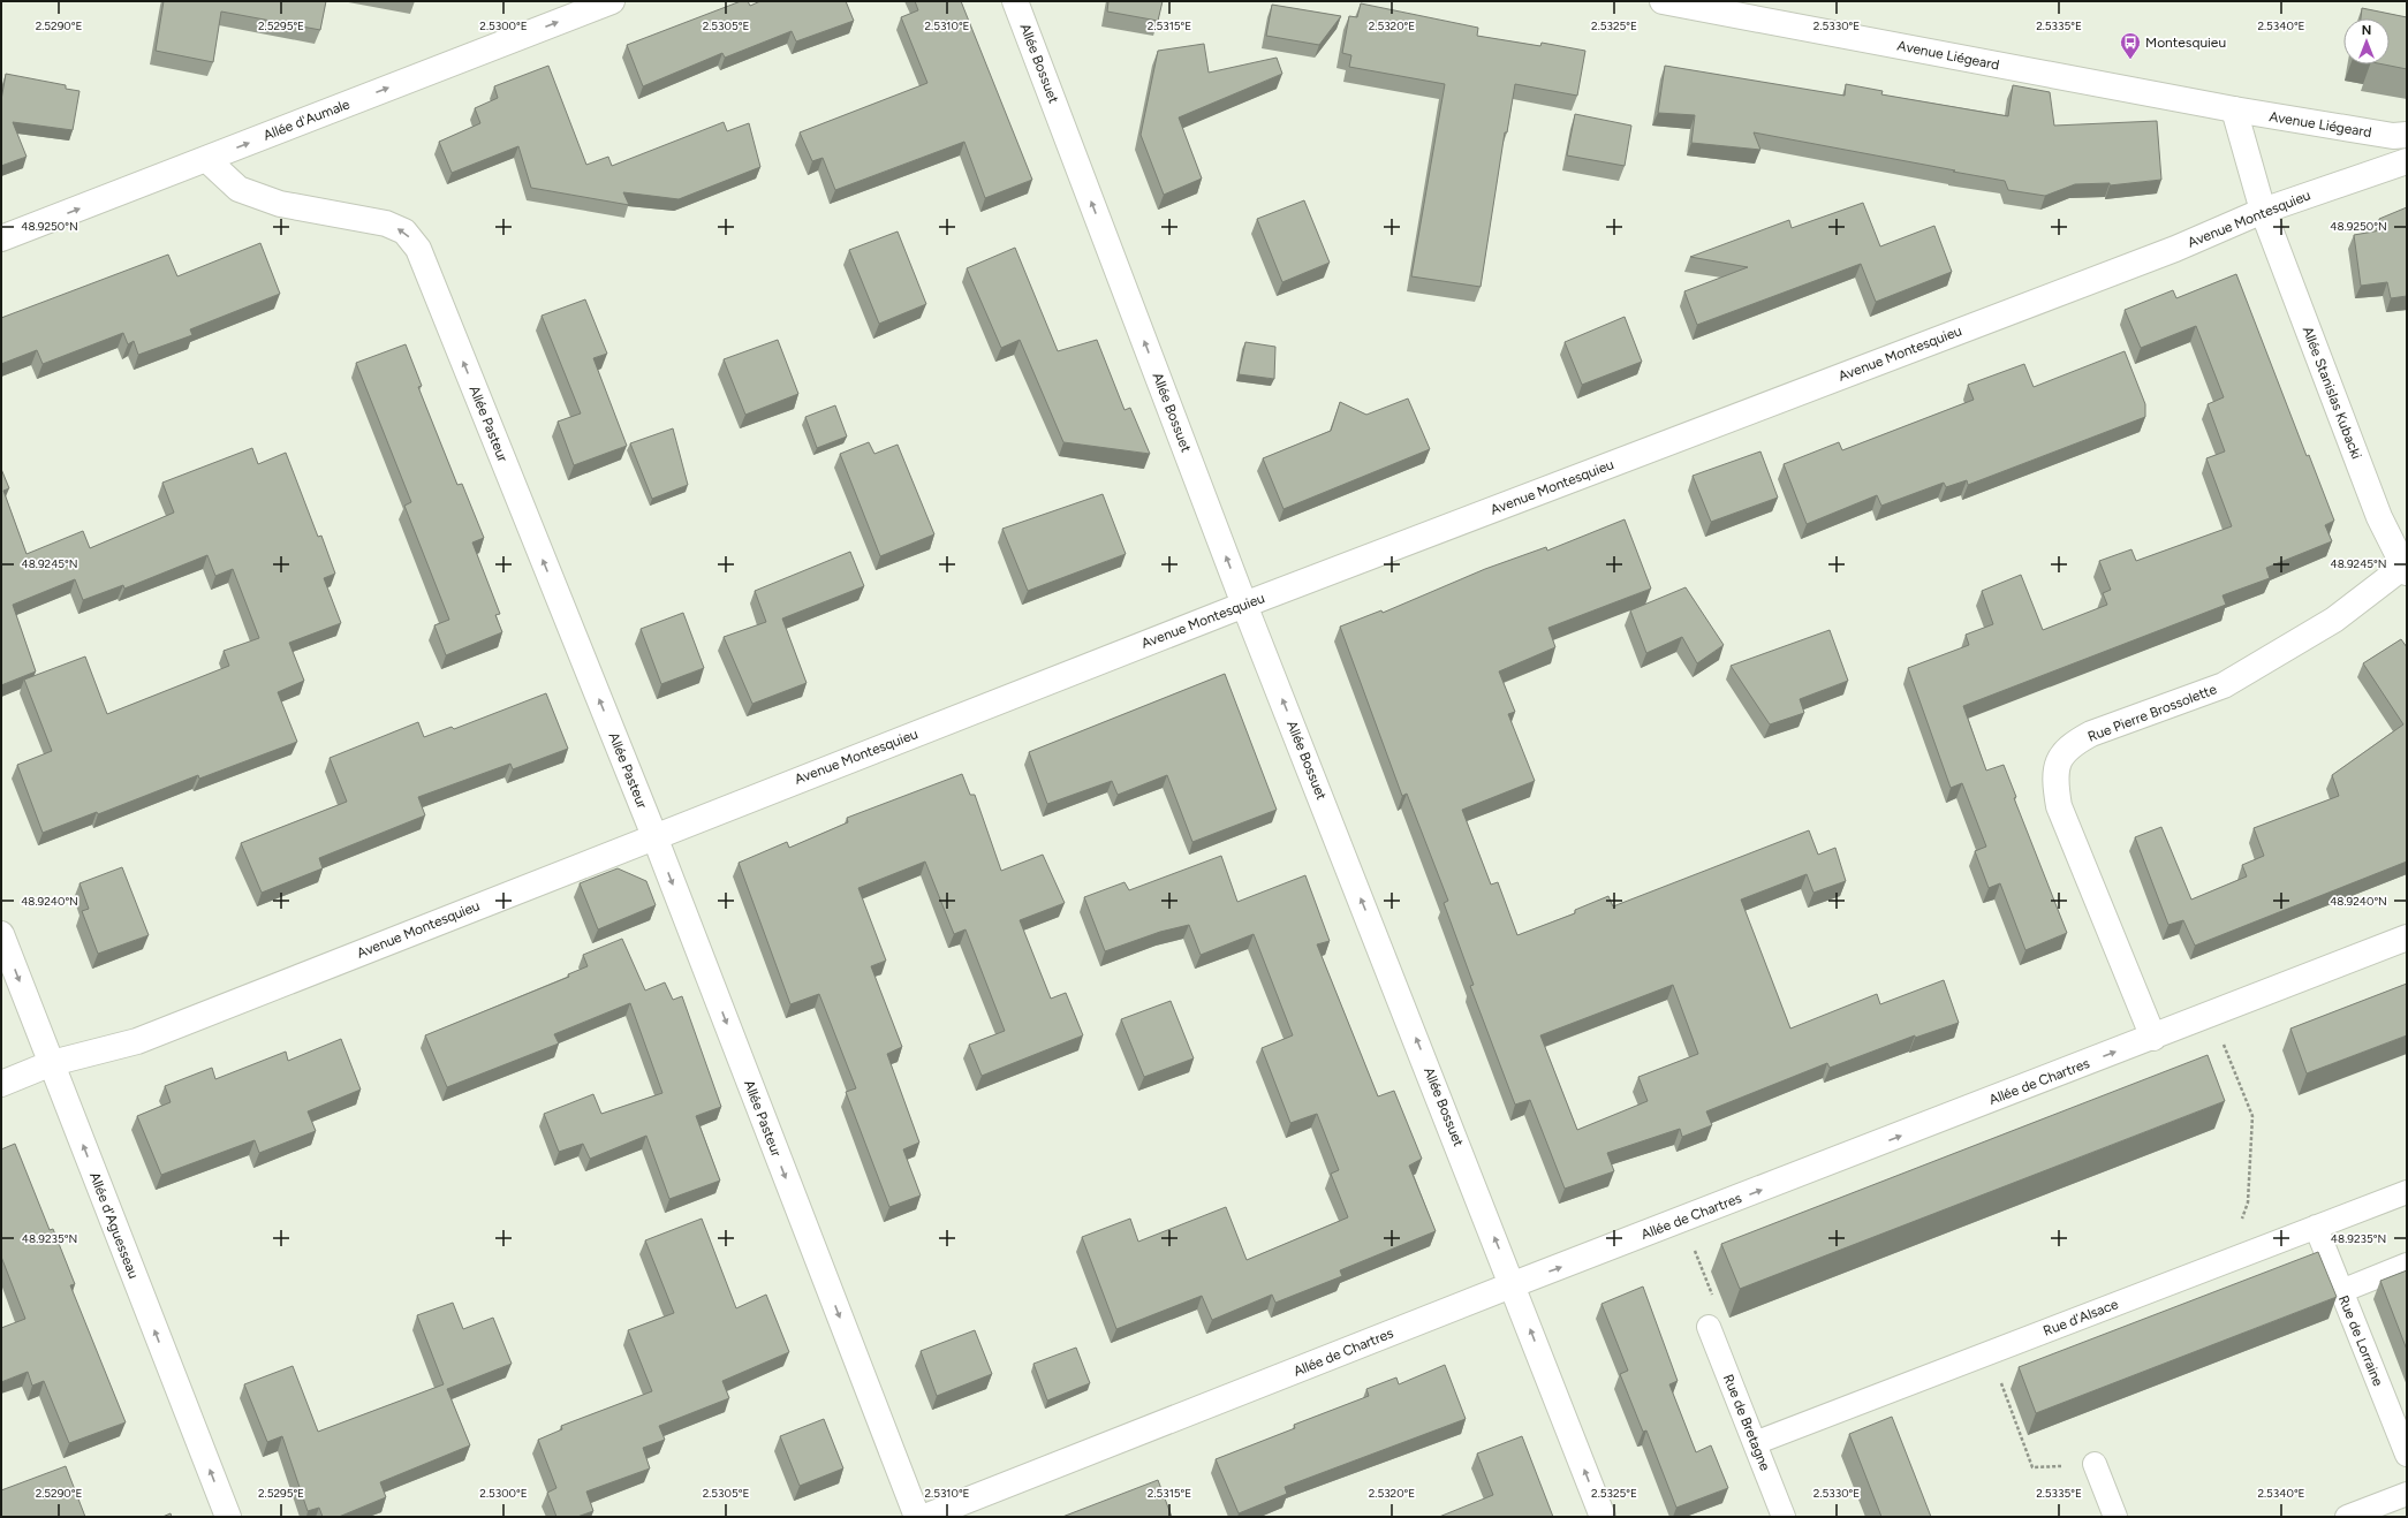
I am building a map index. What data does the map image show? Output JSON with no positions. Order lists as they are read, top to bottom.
{
  "streets": {
    "street": [
      "Avenue Liégeard",
      "Allée Bossuet",
      "Allée d'Aumale",
      "Avenue Montesquieu",
      "Allée Stanislas Kubacki",
      "Allée Pasteur",
      "Rue Pierre Brossolette",
      "Allée de Chartres",
      "Allée d'Aguesseau"
    ],
    "lane": ["Rue d'Alsace", "Rue de Lorraine", "Rue de Bretagne"]
  },
  "crossings": [
    ["Allée Bossuet", "Avenue Montesquieu"],
    ["Allée Bossuet", "Allée de Chartres"],
    ["Allée d'Aumale", "Allée Pasteur"],
    ["Avenue Montesquieu", "Allée Stanislas Kubacki"],
    ["Avenue Montesquieu", "Allée Pasteur"],
    ["Avenue Montesquieu", "Allée d'Aguesseau"],
    ["Allée Stanislas Kubacki", "Rue Pierre Brossolette"],
    ["Rue Pierre Brossolette", "Allée de Chartres"],
    ["Rue d'Alsace", "Rue de Lorraine"],
    ["Rue d'Alsace", "Rue de Bretagne"]
  ],
  "one_way": ["Allée Bossuet", "Allée d'Aumale", "Allée de Chartres"],
  "places": {
    "bus stop": ["Montesquieu"]
  },
  "north": "top",
  "coordinates": [
    "2.5290°E",
    "2.5295°E",
    "2.5300°E",
    "2.5305°E",
    "2.5310°E",
    "2.5315°E",
    "2.5320°E",
    "2.5325°E",
    "2.5330°E",
    "2.5335°E",
    "2.5340°E",
    "48.9250°N",
    "48.9245°N",
    "48.9240°N",
    "48.9235°N"
  ]
}
